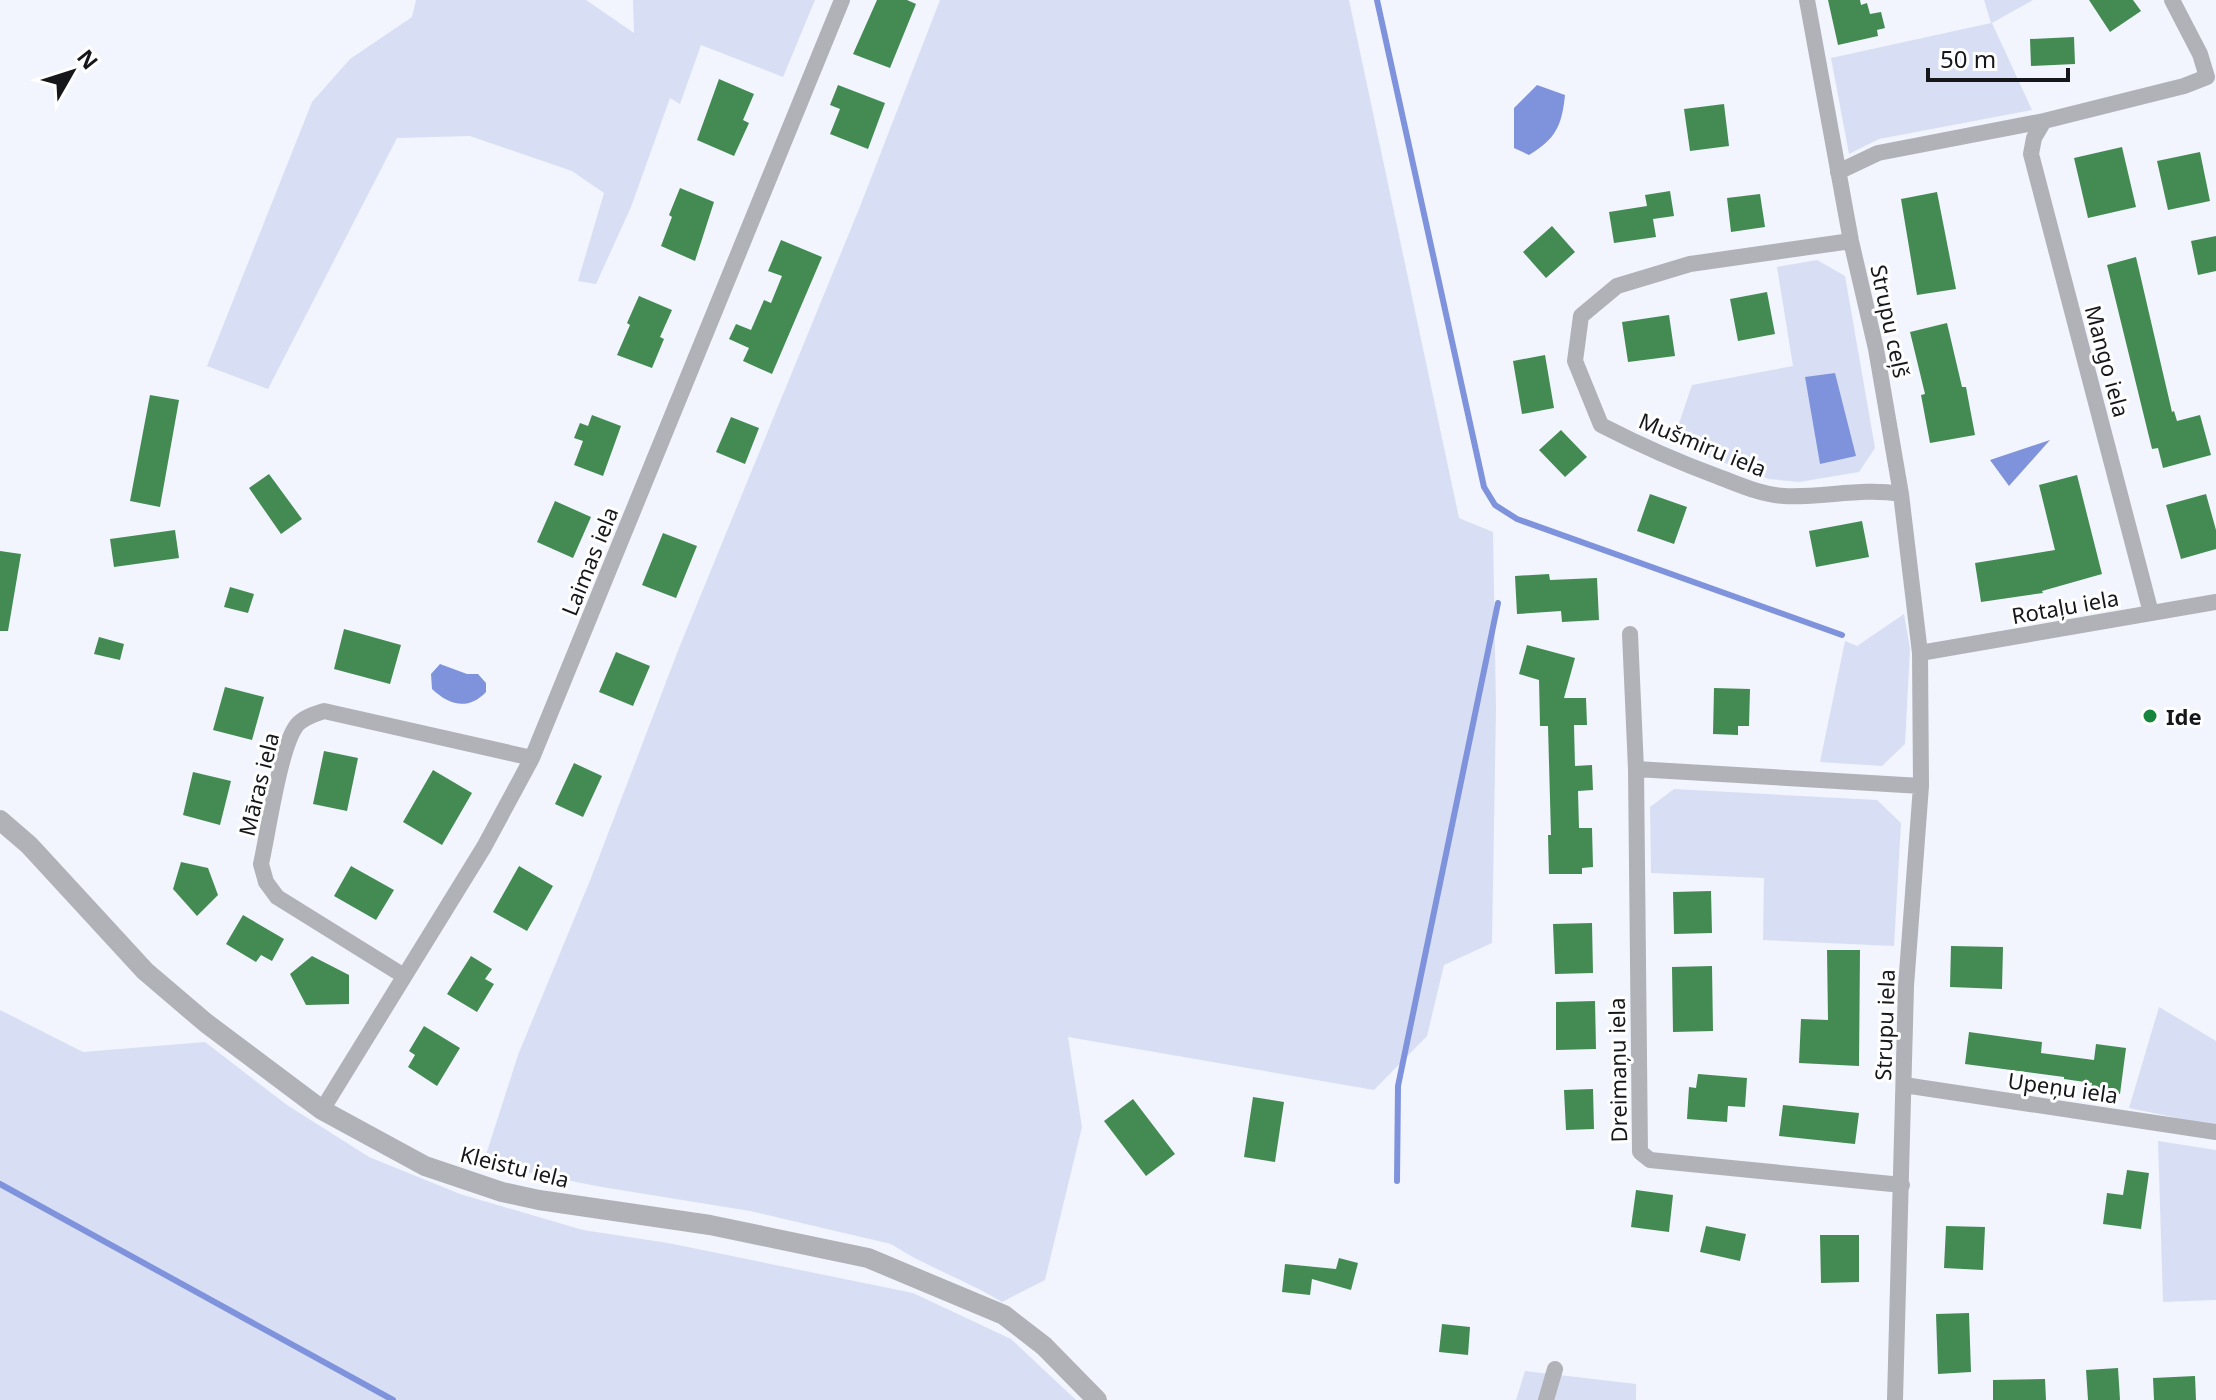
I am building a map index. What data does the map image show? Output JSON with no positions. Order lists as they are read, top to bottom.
{
  "streets": {
    "street": [
      "Strupu ceļš",
      "Mango iela",
      "Mušmiru iela",
      "Laimas iela",
      "Rotaļu iela",
      "Māras iela",
      "Strupu iela",
      "Dreimaņu iela",
      "Upeņu iela",
      "Kleistu iela"
    ]
  },
  "crossings": [
    ["Strupu ceļš", "Mušmiru iela"],
    ["Strupu ceļš", "Rotaļu iela"],
    ["Strupu ceļš", "Strupu iela"],
    ["Mango iela", "Rotaļu iela"],
    ["Laimas iela", "Māras iela"],
    ["Laimas iela", "Kleistu iela"],
    ["Rotaļu iela", "Strupu iela"],
    ["Strupu iela", "Dreimaņu iela"],
    ["Strupu iela", "Upeņu iela"]
  ],
  "places": ["Ide"],
  "scale_bar": "50 m",
  "north": "top right"
}
